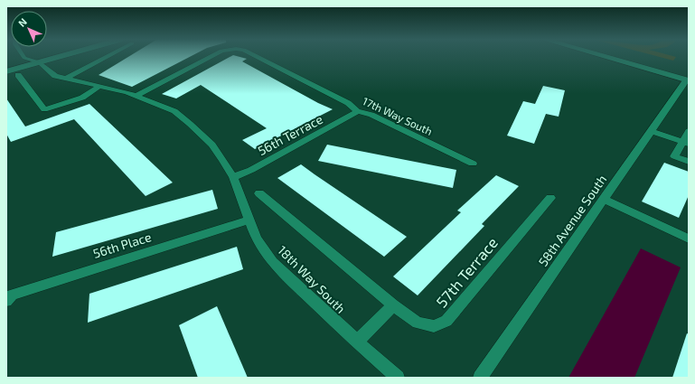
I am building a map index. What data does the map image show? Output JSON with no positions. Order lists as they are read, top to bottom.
{
  "streets": {
    "street": [
      "17th Way South",
      "56th Terrace",
      "58th Avenue South",
      "56th Place",
      "57th Terrace",
      "18th Way South"
    ]
  },
  "crossings": [
    ["17th Way South", "56th Terrace"],
    ["17th Way South", "18th Way South"],
    ["56th Terrace", "18th Way South"],
    ["56th Place", "18th Way South"]
  ],
  "north": "top left"
}
